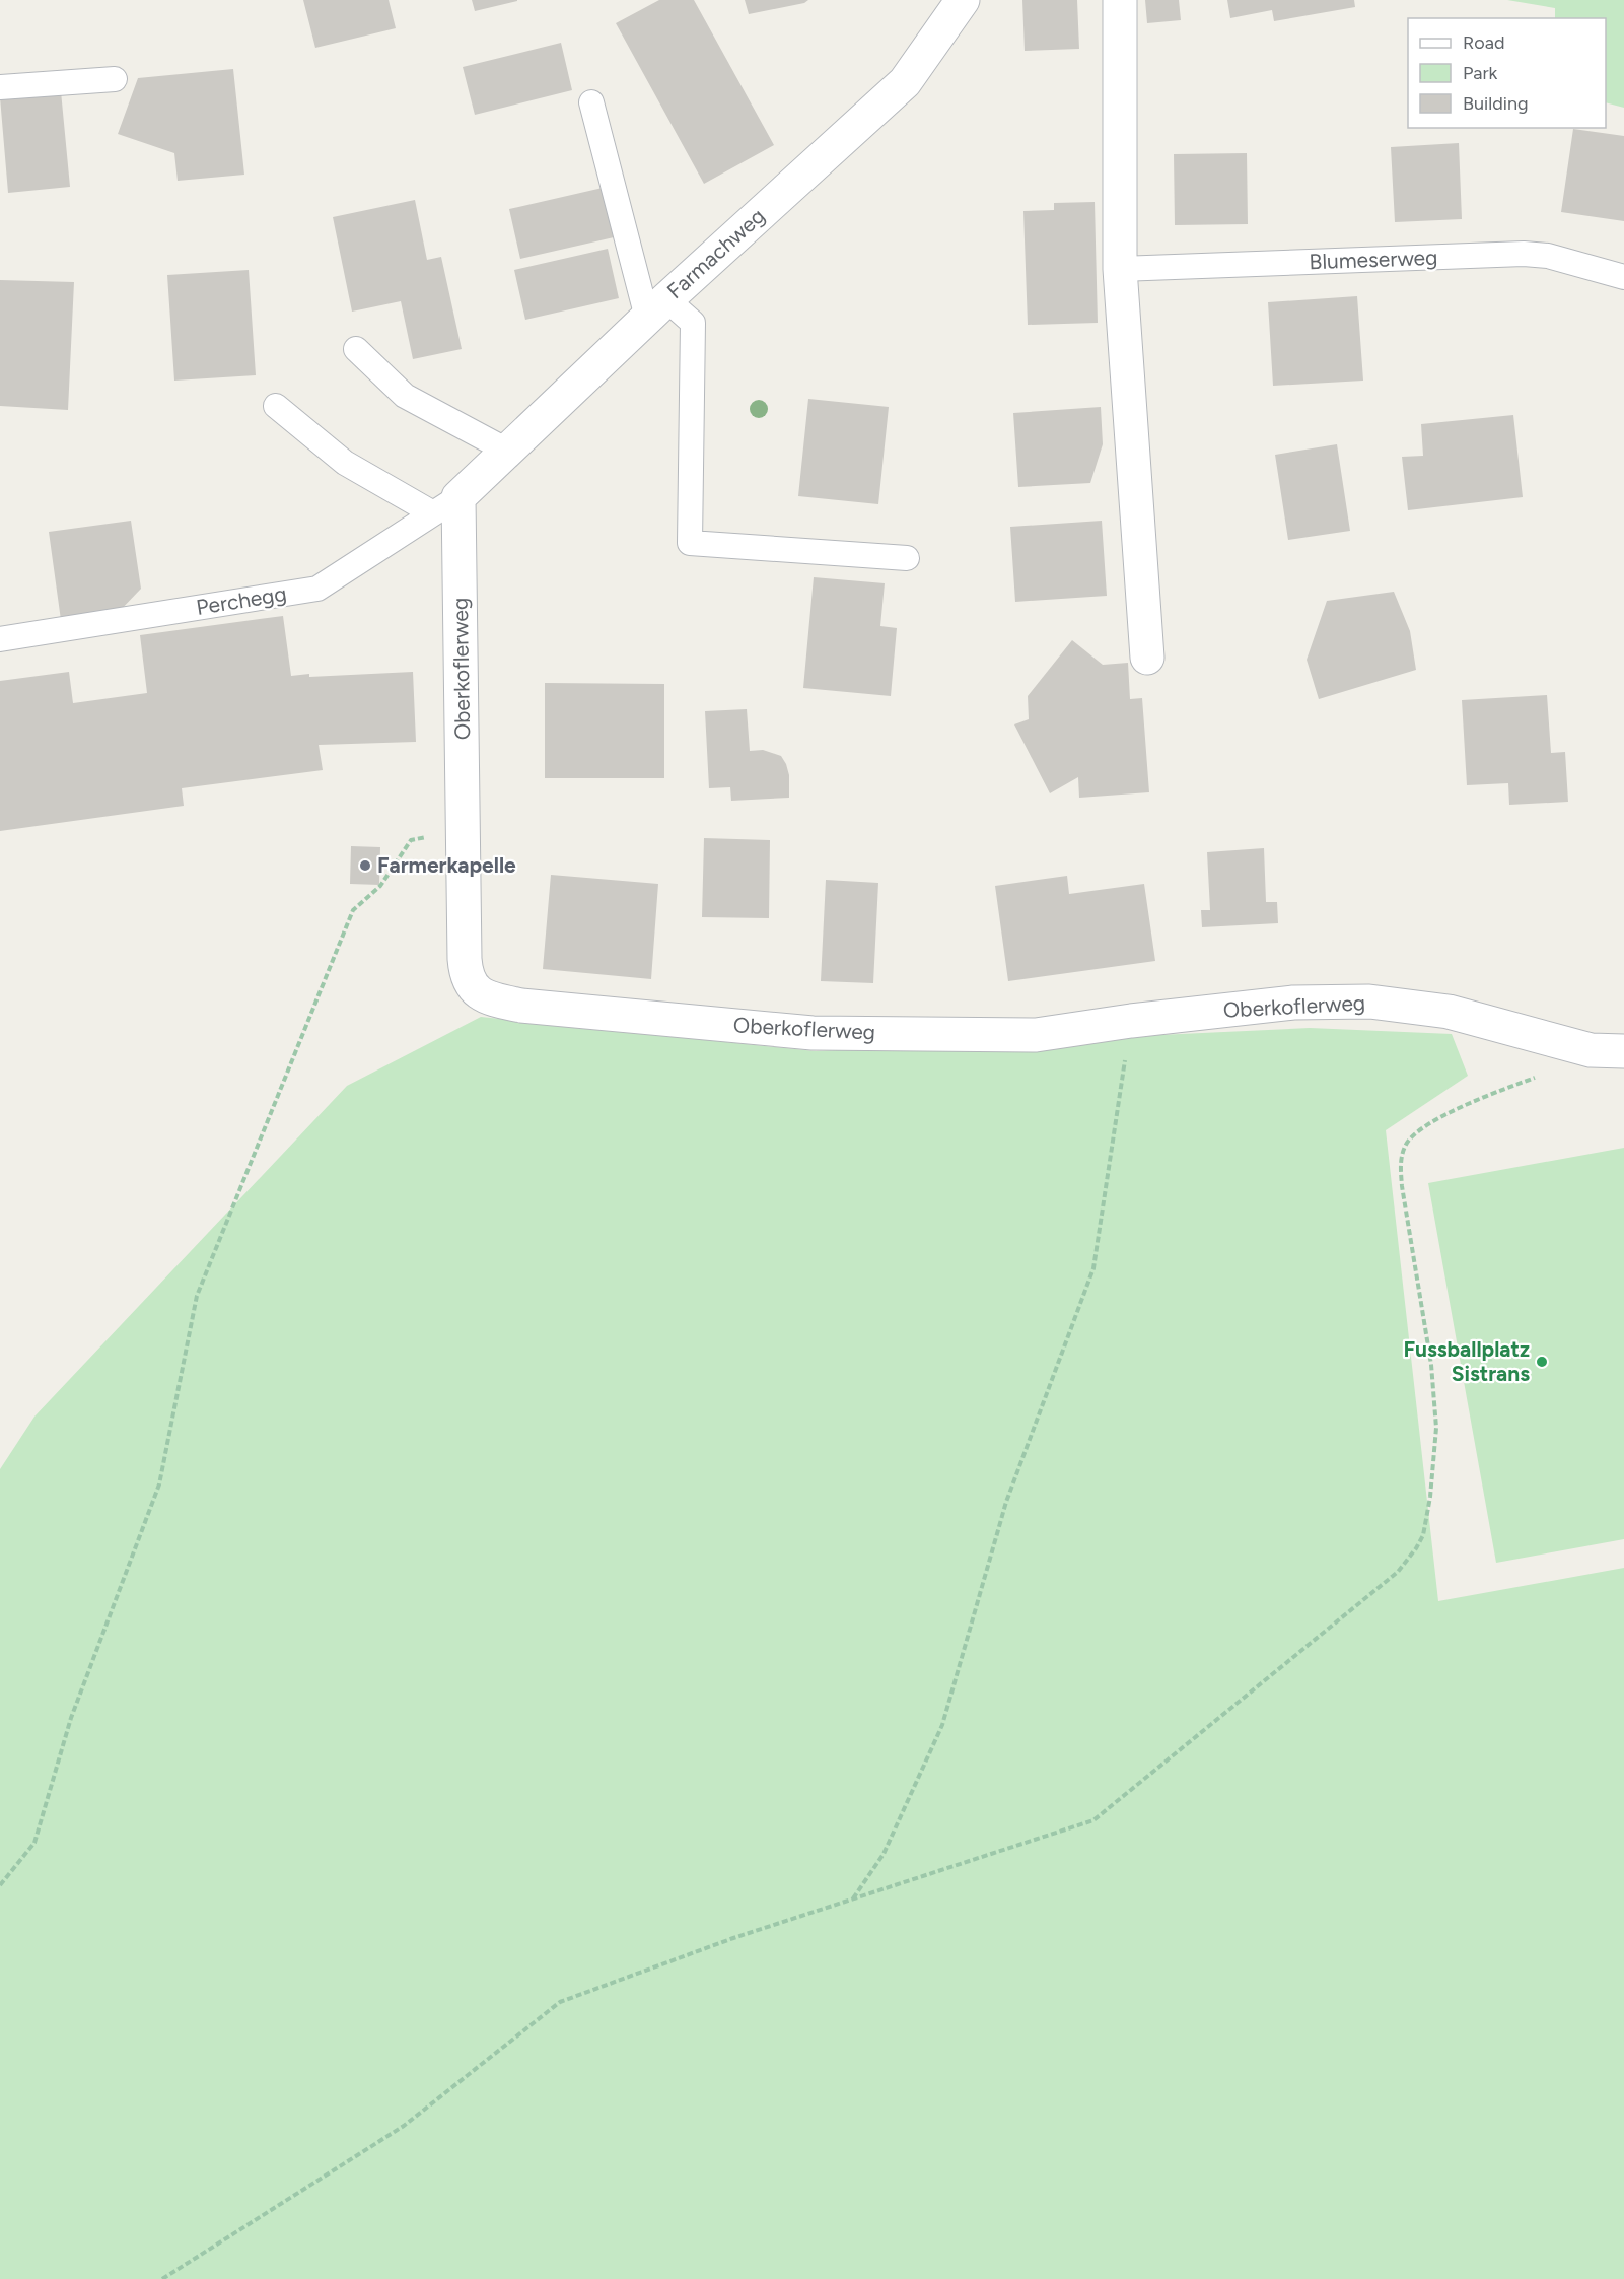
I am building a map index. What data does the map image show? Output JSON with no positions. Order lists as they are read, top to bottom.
{
  "streets": {
    "street": ["Farmachweg", "Oberkoflerweg"],
    "lane": ["Blumeserweg", "Perchegg"]
  },
  "crossings": [
    ["Farmachweg", "Perchegg"],
    ["Farmachweg", "Oberkoflerweg"],
    ["Perchegg", "Oberkoflerweg"]
  ],
  "places": ["Farmerkapelle", "Fussballplatz Sistrans"],
  "legend": ["Road", "Park", "Building"]
}
